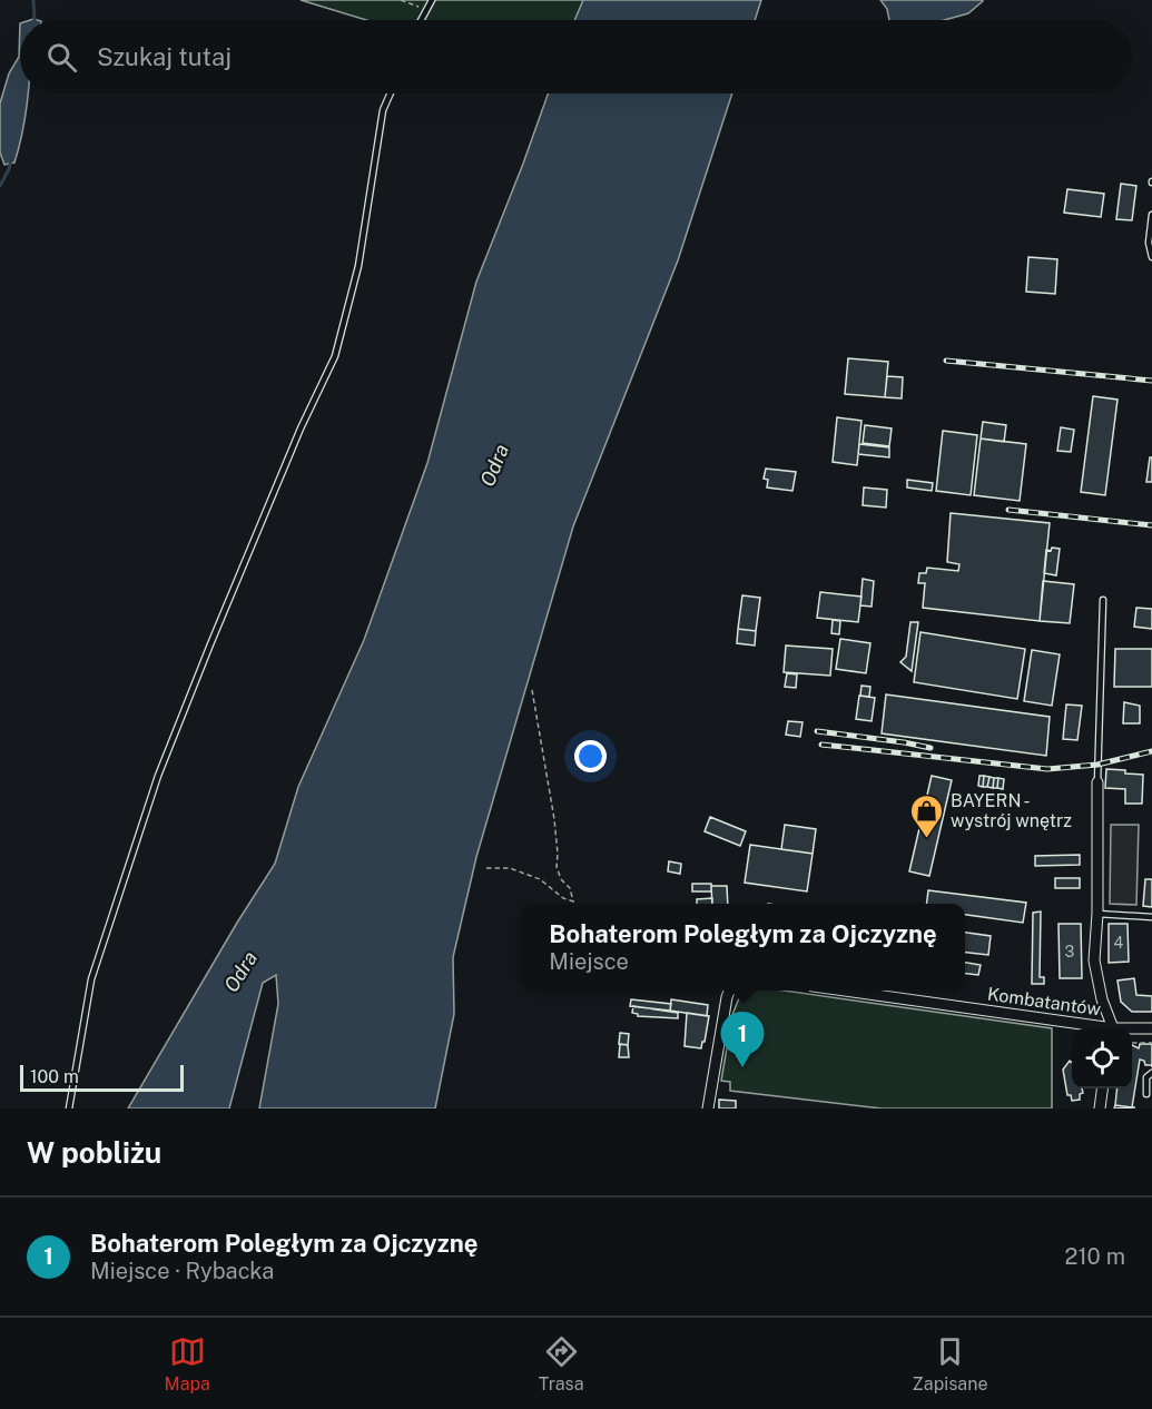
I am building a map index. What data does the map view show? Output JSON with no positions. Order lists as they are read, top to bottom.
{
  "streets": {
    "street": ["Kombatantów"]
  },
  "water": ["Odra"],
  "places": {
    "shop": ["BAYERN - wystrój wnętrz"]
  },
  "house_numbers": ["4", "3"],
  "scale_bar": "100 m",
  "page": {
    "search": "Szukaj tutaj",
    "popup": ["Bohaterom Poległym za Ojczyznę", "Miejsce"],
    "pins": "1",
    "scale": "100 m",
    "heading": "W pobliżu",
    "list": [
      {
        "mark": "1",
        "name": "Bohaterom Poległym za Ojczyznę",
        "note": "Miejsce · Rybacka",
        "value": "210 m"
      }
    ],
    "nav": ["Mapa", "Trasa", "Zapisane"]
  }
}
